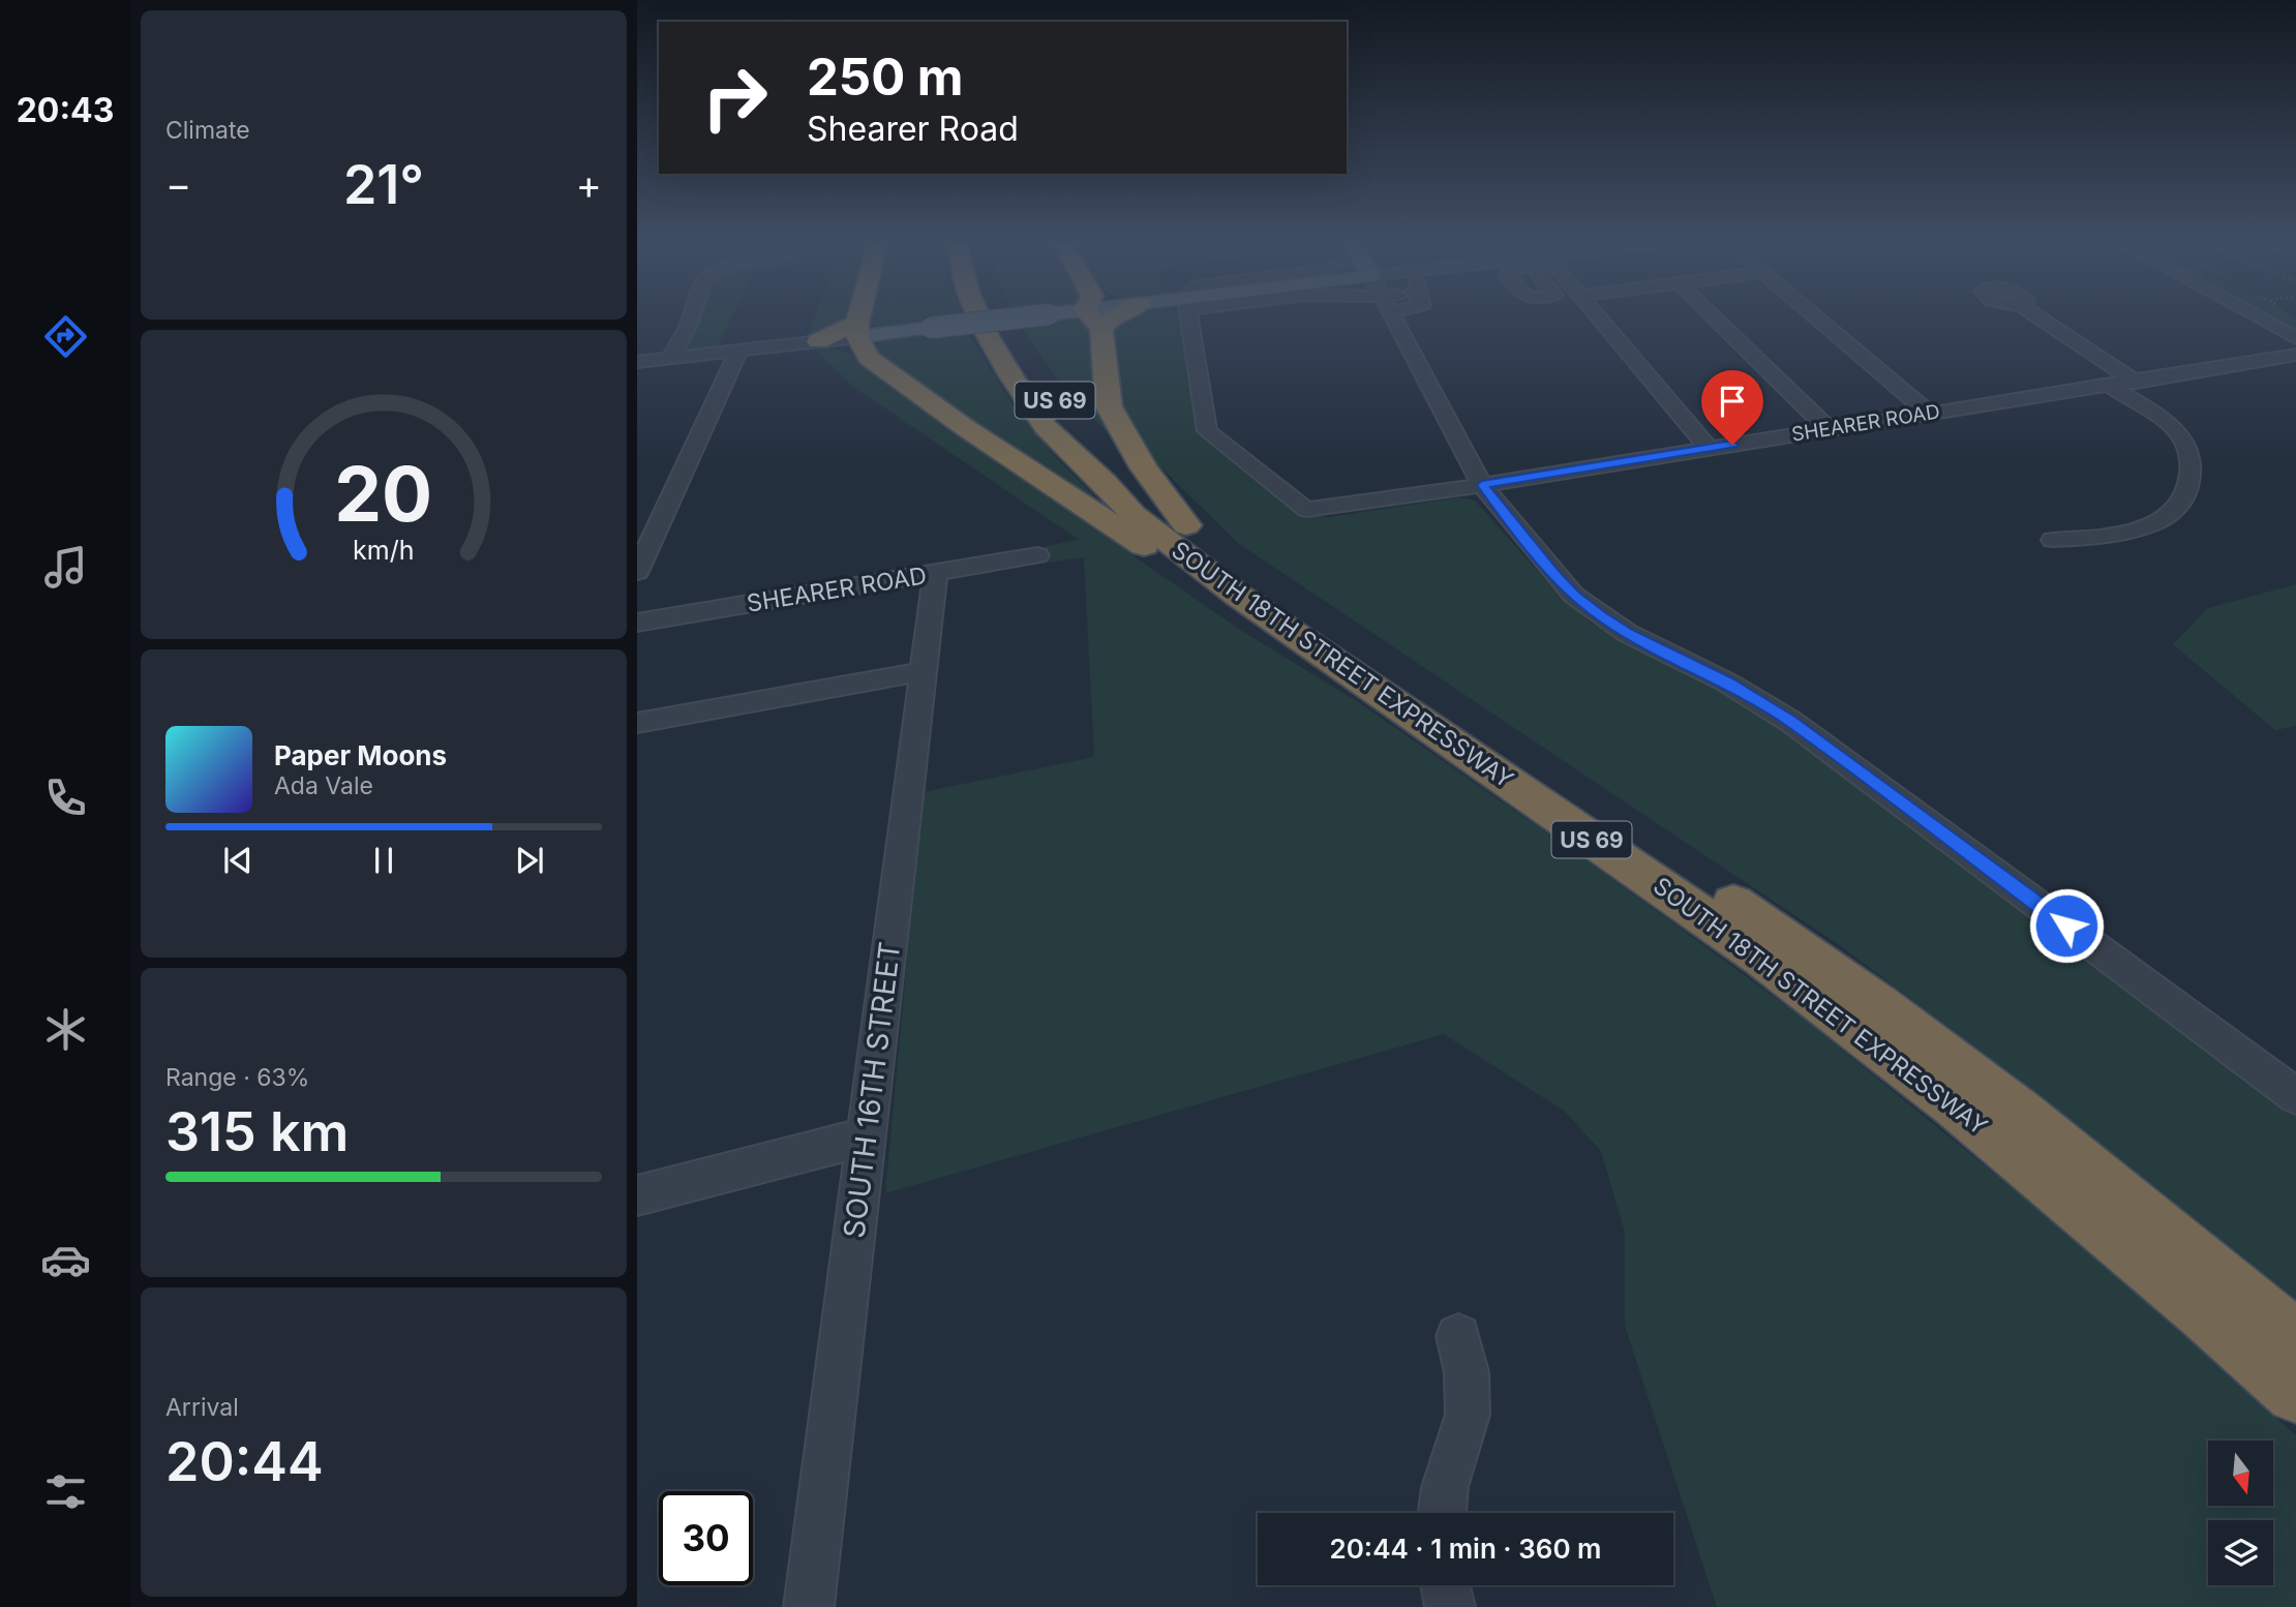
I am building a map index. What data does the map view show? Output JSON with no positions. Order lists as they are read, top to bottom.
{
  "streets": {
    "highway": ["US 69", "SOUTH 18TH STREET EXPRESSWAY"],
    "street": ["SHEARER ROAD", "SOUTH 16TH STREET"]
  },
  "crossings": [
    ["SHEARER ROAD", "SOUTH 16TH STREET"]
  ],
  "north": "bottom",
  "page": {
    "tabs": "20:43",
    "tile": [
      "Climate",
      ["Range · 63%", "315 km"],
      ["Arrival", "20:44"]
    ],
    "turn": ["250 m", "Shearer Road"],
    "heat": ["−", "21°", "+"],
    "song": ["Paper Moons", "Ada Vale"],
    "limit": "30",
    "trip": "20:44 · 1 min · 360 m",
    "gauge": ["20", "km/h"]
  }
}
